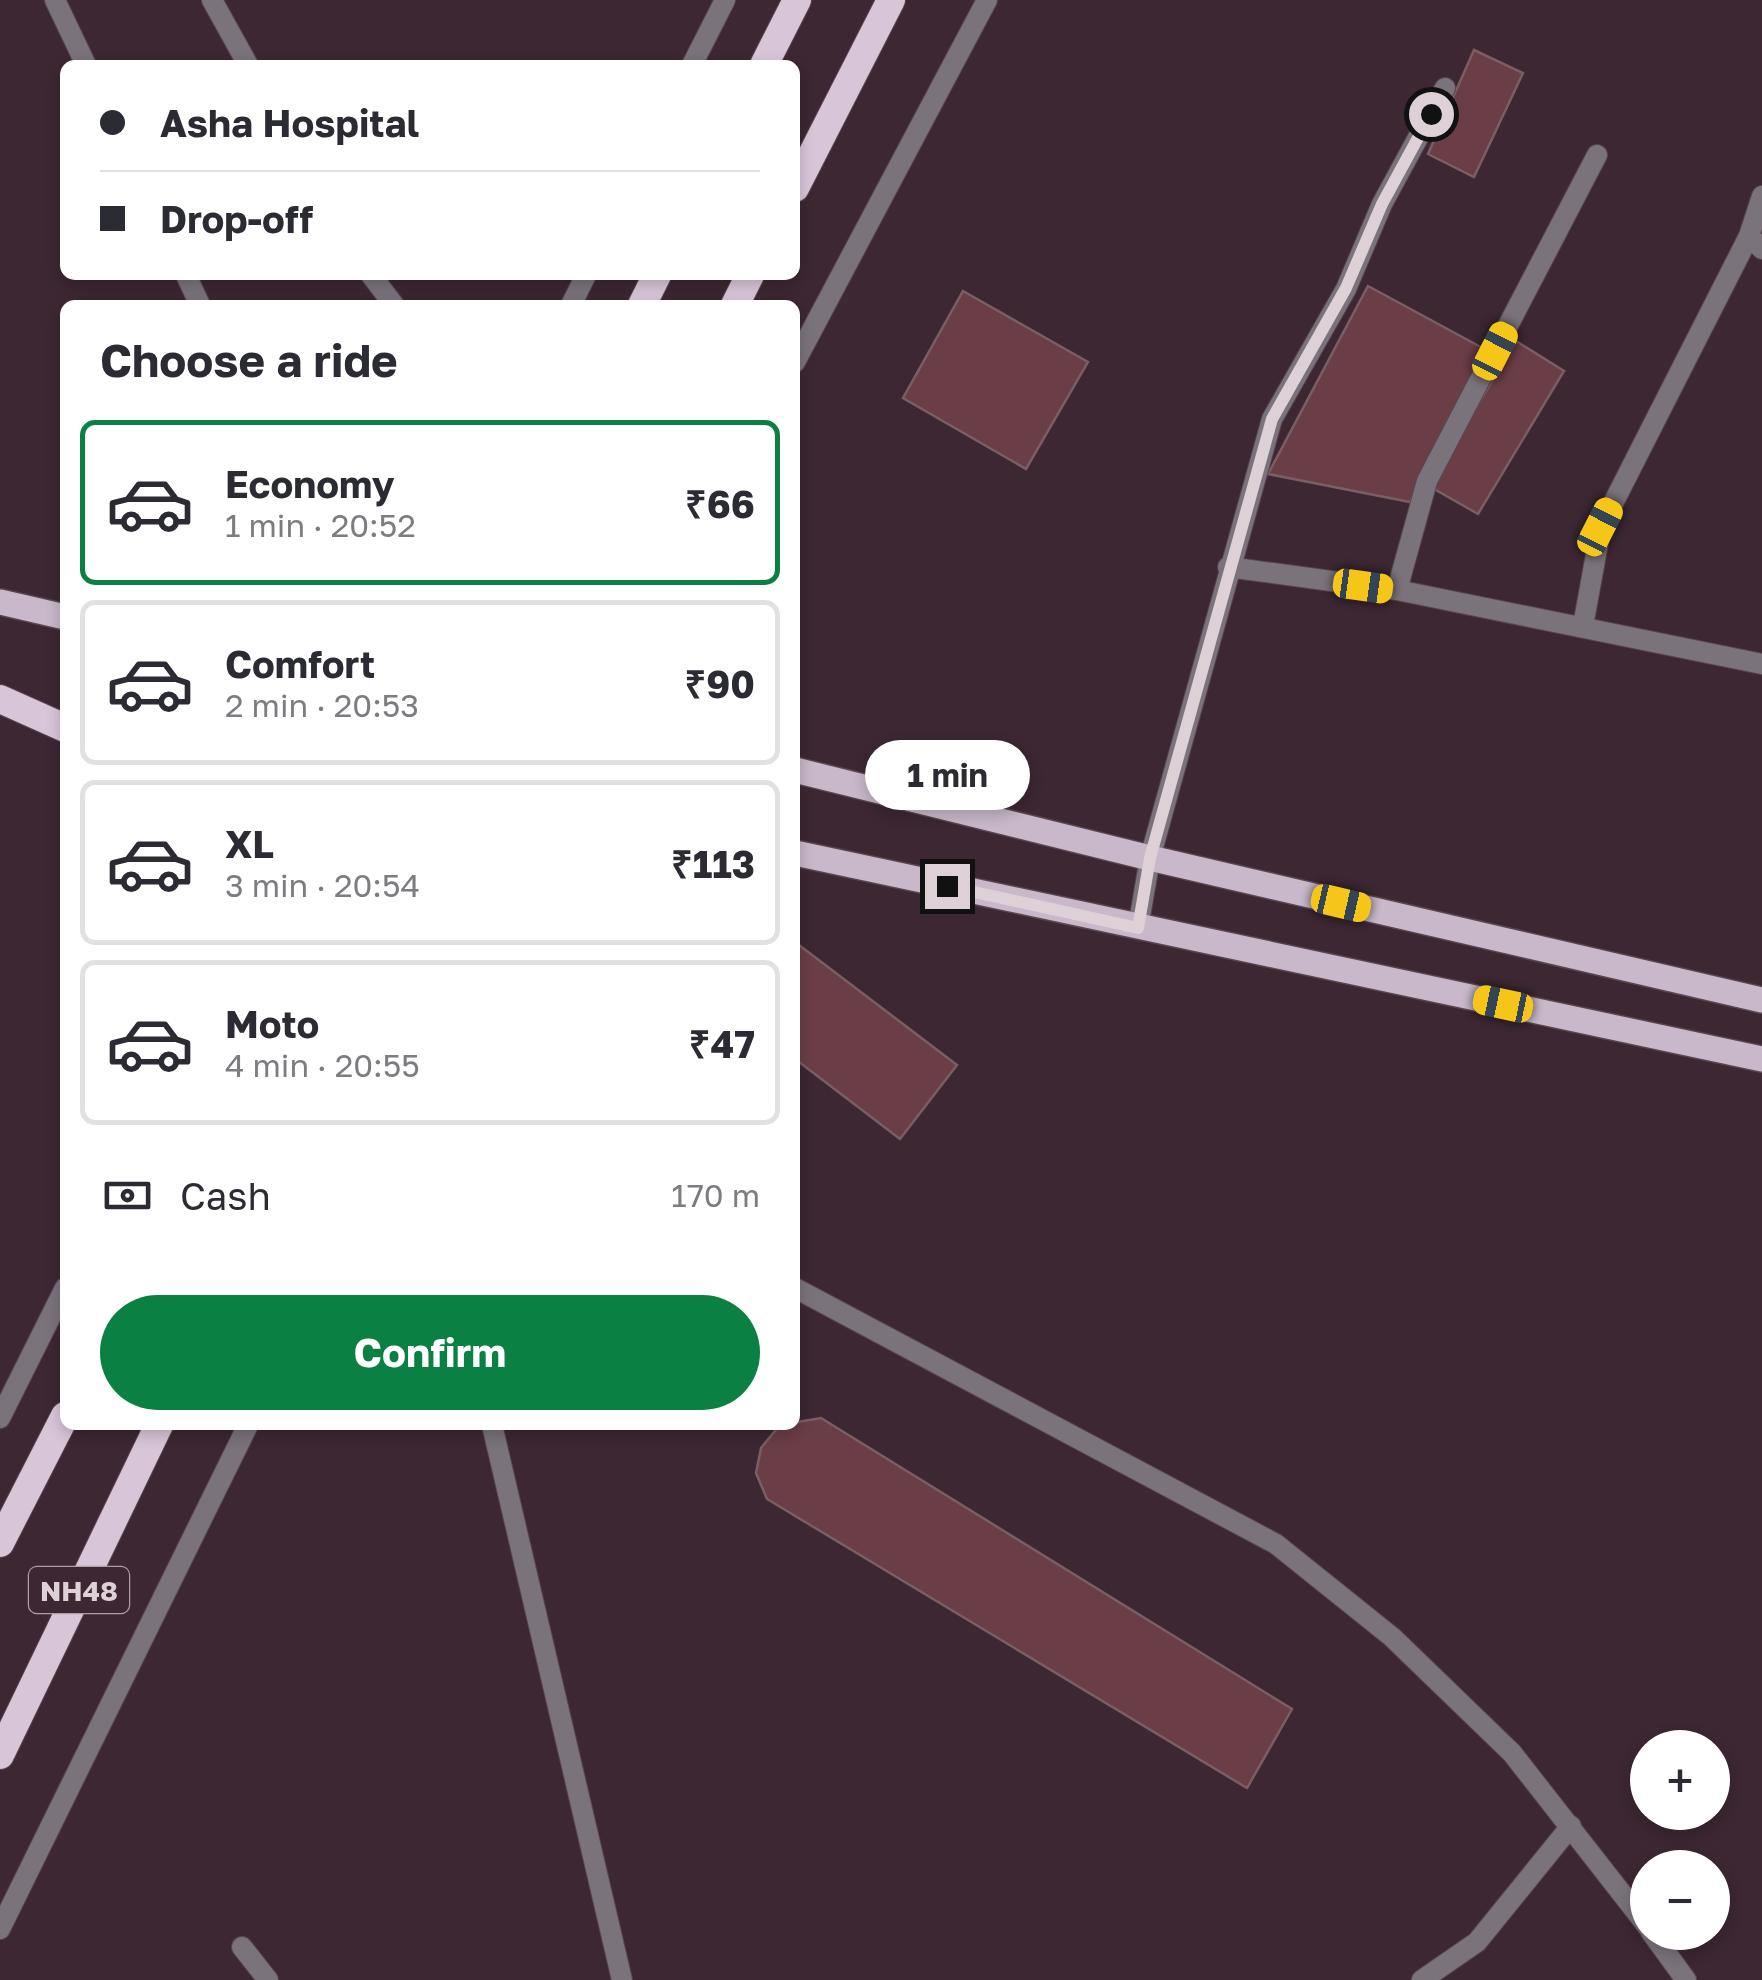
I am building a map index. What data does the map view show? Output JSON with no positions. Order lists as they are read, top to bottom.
{
  "streets": {
    "highway": ["NH48"]
  },
  "page": {
    "banner": ["Asha Hospital", "Drop-off"],
    "heading": "Choose a ride",
    "list": [
      {
        "name": "Economy",
        "note": "1 min · 20:52",
        "value": "₹66"
      },
      {
        "name": "Comfort",
        "note": "2 min · 20:53",
        "value": "₹90"
      },
      {
        "name": "XL",
        "note": "3 min · 20:54",
        "value": "₹113"
      },
      {
        "name": "Moto",
        "note": "4 min · 20:55",
        "value": "₹47"
      }
    ],
    "bubble": "1 min",
    "pay": ["Cash", "170 m"],
    "buttons": "Confirm",
    "map_buttons": ["+", "−"]
  }
}
